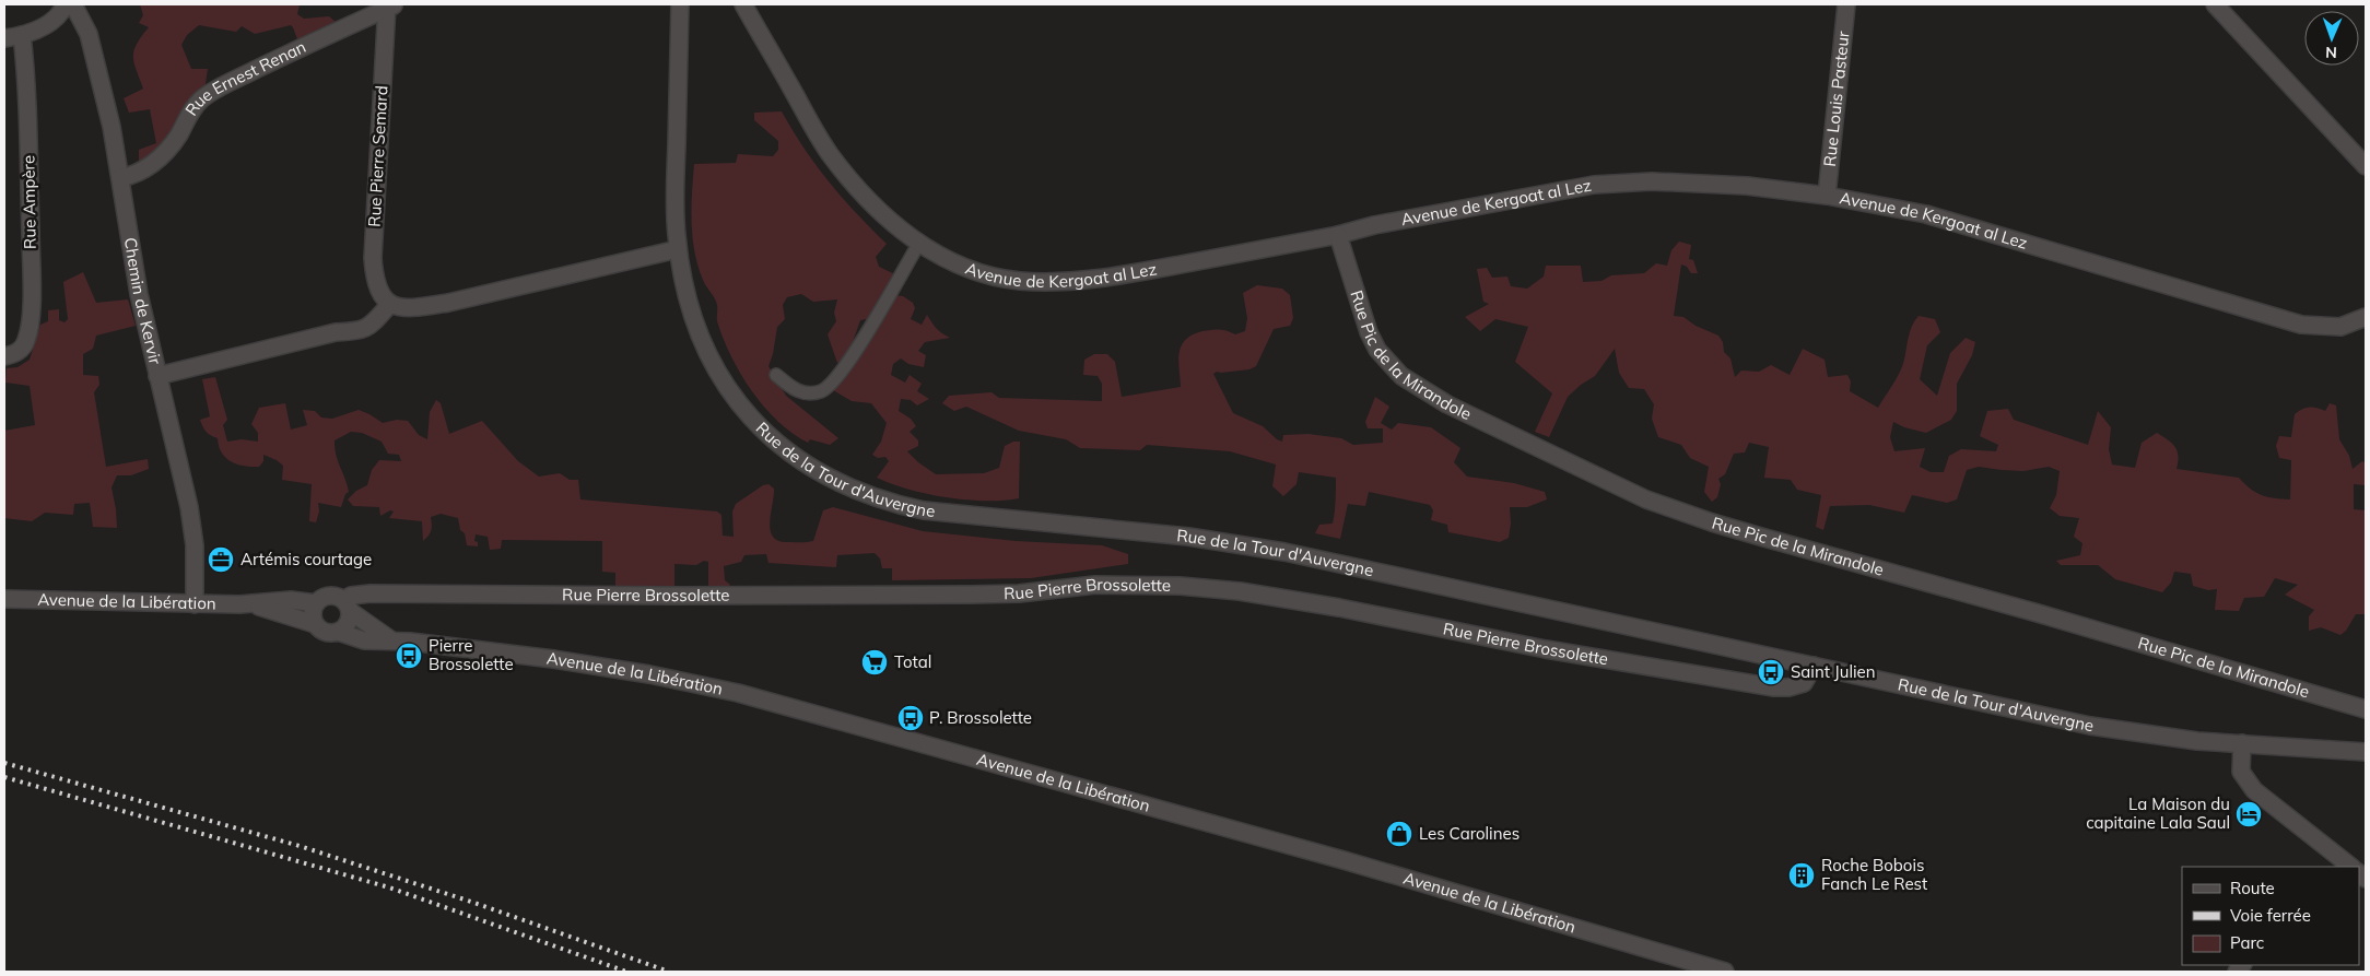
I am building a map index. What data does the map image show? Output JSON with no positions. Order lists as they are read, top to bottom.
{
  "streets": {
    "street": [
      "Rue Ernest Renan",
      "Rue Louis Pasteur",
      "Rue Pierre Semard",
      "Rue Ampère",
      "Avenue de Kergoat al Lez",
      "Chemin de Kervir",
      "Rue Pic de la Mirandole",
      "Rue de la Tour d'Auvergne",
      "Rue Pierre Brossolette",
      "Avenue de la Libération"
    ]
  },
  "crossings": [
    ["Rue Ernest Renan", "Rue Pierre Semard"],
    ["Rue Ernest Renan", "Chemin de Kervir"],
    ["Rue Louis Pasteur", "Avenue de Kergoat al Lez"],
    ["Avenue de Kergoat al Lez", "Rue Pic de la Mirandole"],
    ["Chemin de Kervir", "Avenue de la Libération"],
    ["Rue de la Tour d'Auvergne", "Rue Pierre Brossolette"],
    ["Rue Pierre Brossolette", "Avenue de la Libération"]
  ],
  "places": {
    "office": ["Artémis courtage"],
    "bus stop": ["Pierre Brossolette", "Saint Julien", "P. Brossolette"],
    "supermarket": ["Total"],
    "hotel": ["La Maison du capitaine Lala Saul"],
    "shop": ["Les Carolines"],
    "building": ["Roche Bobois Fanch Le Rest"]
  },
  "legend": ["Route", "Voie ferrée", "Parc"],
  "north": "bottom"
}
